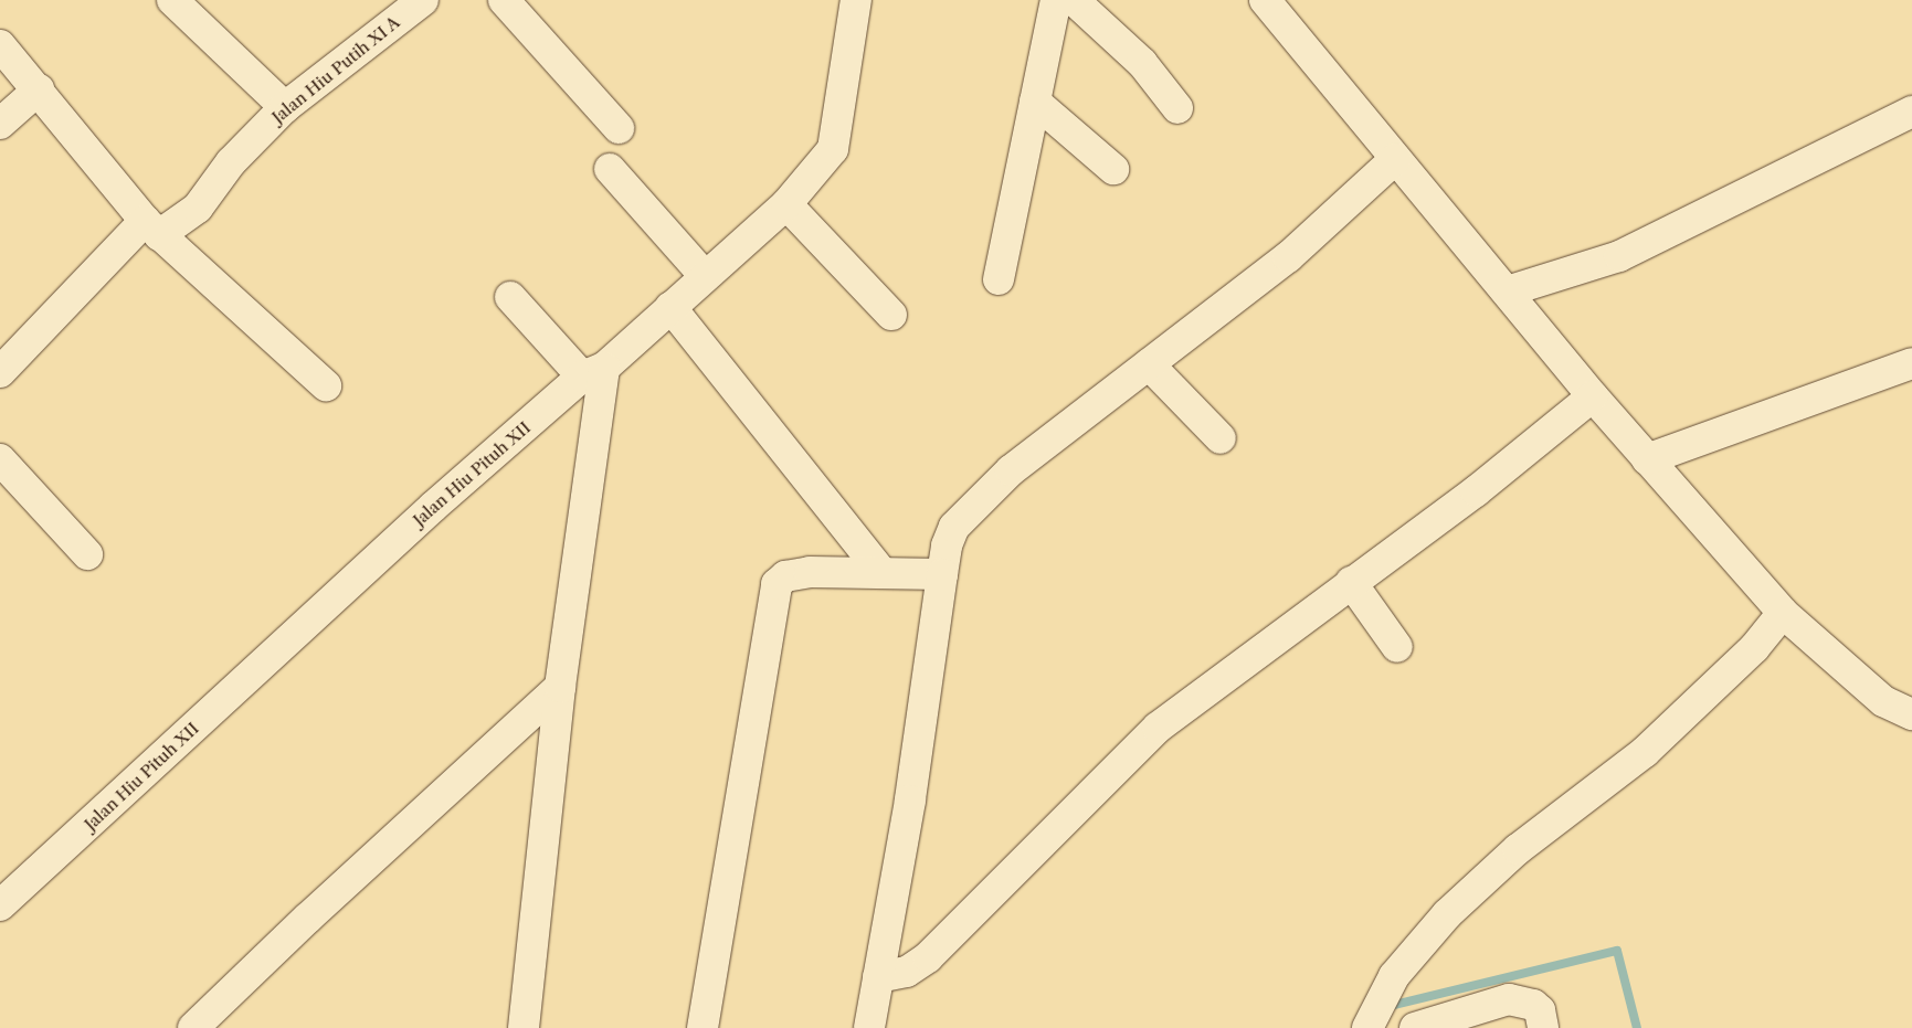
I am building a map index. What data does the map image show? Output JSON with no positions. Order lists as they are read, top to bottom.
{
  "streets": {
    "street": ["Jalan Hiu Putih XI A", "Jalan Hiu Pituh XII"]
  }
}
